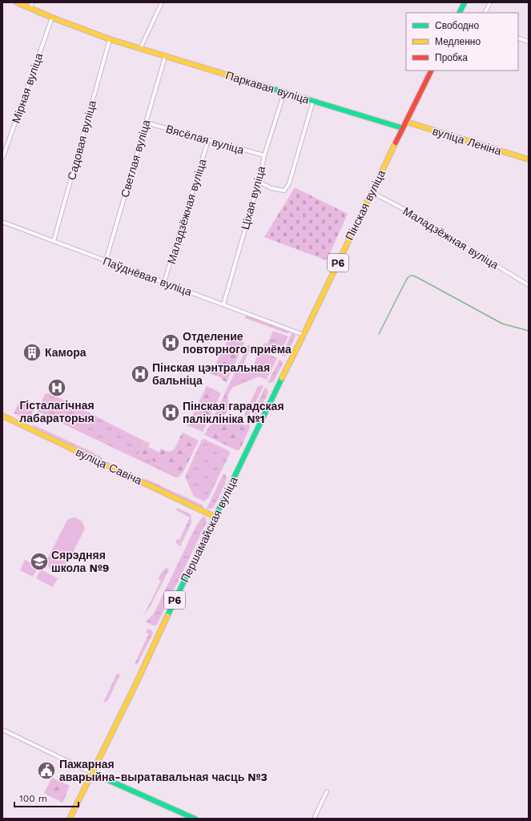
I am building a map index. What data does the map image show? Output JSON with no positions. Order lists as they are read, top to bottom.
{
  "streets": {
    "street": [
      "Паркавая вуліца",
      "Мірная вуліца",
      "Вясёлая вуліца",
      "Садовая вуліца",
      "вуліца Леніна",
      "Светлая вуліца",
      "Ціхая вуліца",
      "Пінская вуліца",
      "Маладзёжная вуліца",
      "Р6",
      "Паўднёвая вуліца",
      "вуліца Савіча",
      "Першамайская вуліца"
    ]
  },
  "crossings": [
    ["Паркавая вуліца", "Мірная вуліца"],
    ["Паркавая вуліца", "Садовая вуліца"],
    ["Паркавая вуліца", "Светлая вуліца"],
    ["Паркавая вуліца", "Ціхая вуліца"],
    ["Паркавая вуліца", "Пінская вуліца"],
    ["Паркавая вуліца", "Р6"],
    ["Вясёлая вуліца", "Светлая вуліца"],
    ["Вясёлая вуліца", "Ціхая вуліца"],
    ["Вясёлая вуліца", "Маладзёжная вуліца"],
    ["Садовая вуліца", "Паўднёвая вуліца"],
    ["вуліца Леніна", "Р6"],
    ["Светлая вуліца", "Паўднёвая вуліца"],
    ["Ціхая вуліца", "Паўднёвая вуліца"],
    ["Пінская вуліца", "Маладзёжная вуліца"],
    ["Пінская вуліца", "Р6"],
    ["Пінская вуліца", "Паўднёвая вуліца"],
    ["Пінская вуліца", "Першамайская вуліца"],
    ["Маладзёжная вуліца", "Паўднёвая вуліца"],
    ["Паўднёвая вуліца", "Першамайская вуліца"],
    ["вуліца Савіча", "Першамайская вуліца"]
  ],
  "places": {
    "hospital": [
      "Отделение повторного приёма",
      "Пінская цэнтральная бальніца",
      "Гісталагічная лабараторыя",
      "Пінская гарадская паліклініка №1"
    ],
    "building": ["Камора"],
    "school or university": ["Сярэдняя школа №9"],
    "public building": ["Пажарная аварыйна-выратавальная часць №3"]
  },
  "legend": ["Свободно", "Медленно", "Пробка"],
  "scale_bar": "100 m"
}
